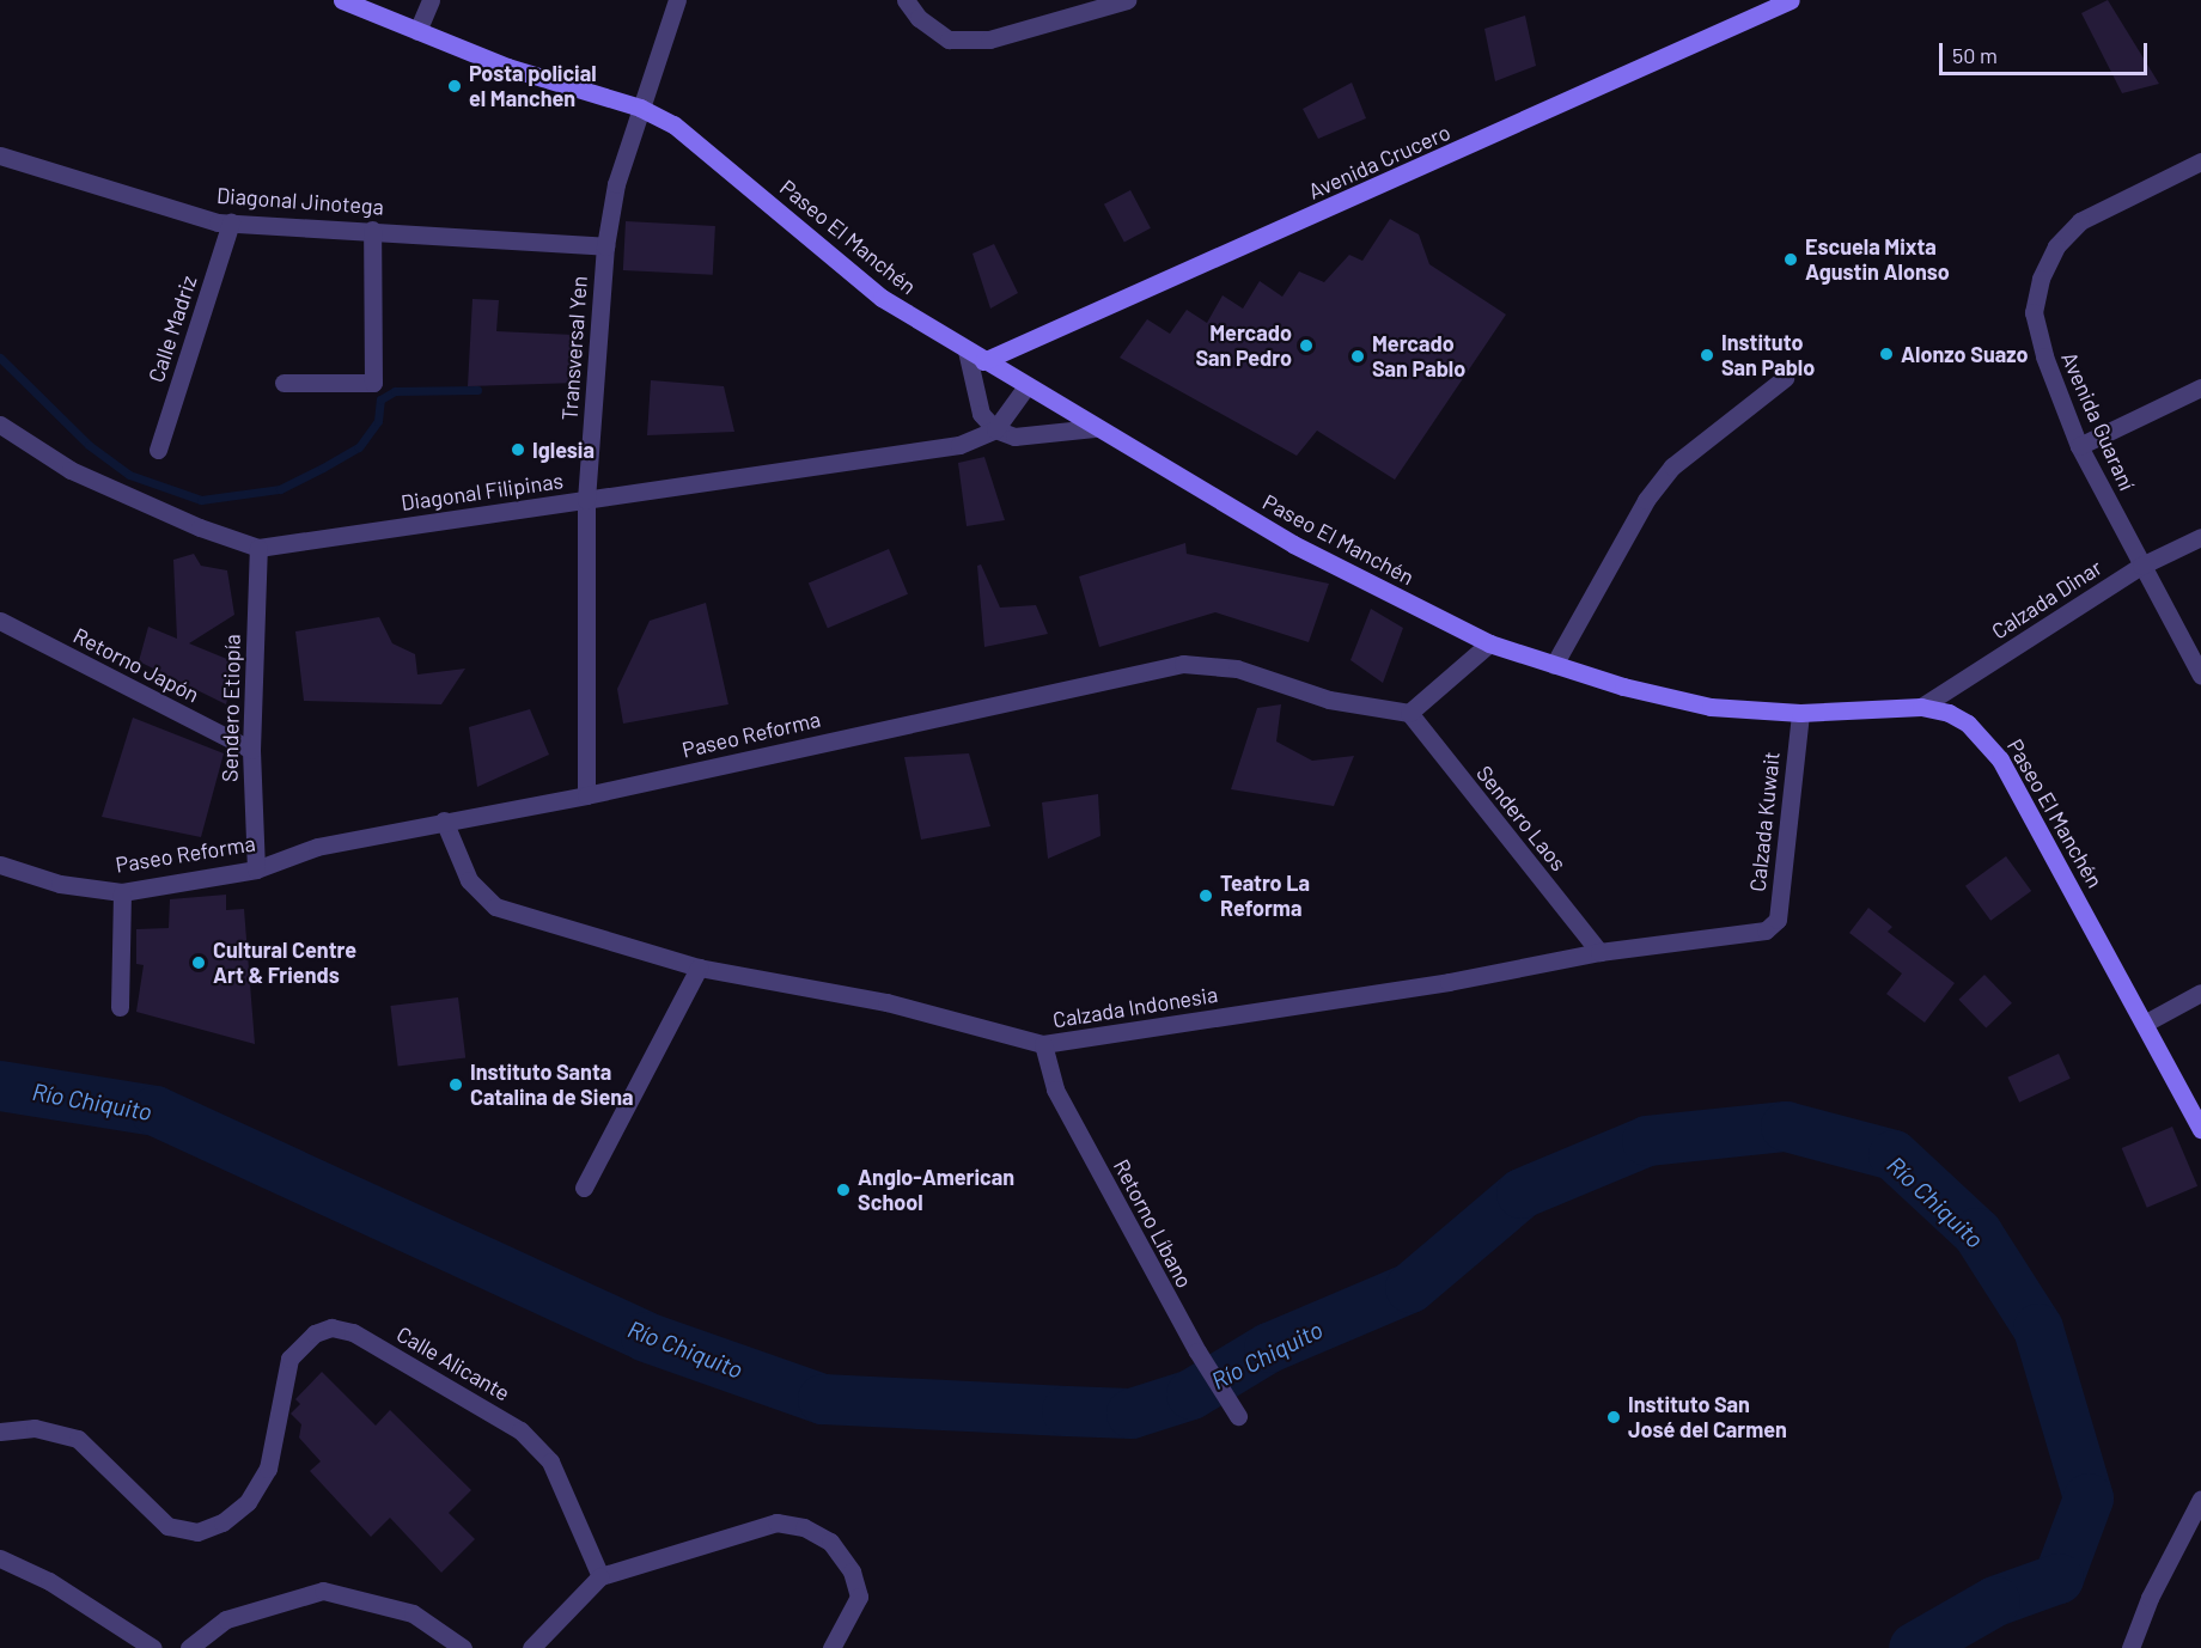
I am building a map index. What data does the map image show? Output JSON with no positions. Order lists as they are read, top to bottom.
{
  "streets": {
    "street": [
      "Avenida Crucero",
      "Diagonal Jinotega",
      "Paseo El Manchén",
      "Calle Madriz",
      "Transversal Yen",
      "Avenida Guaraní",
      "Diagonal Filipinas",
      "Calzada Dinar",
      "Retorno Japón",
      "Sendero Etiopía",
      "Paseo Reforma",
      "Sendero Laos",
      "Calzada Kuwait",
      "Calzada Indonesia",
      "Retorno Líbano",
      "Calle Alicante"
    ]
  },
  "crossings": [
    ["Avenida Crucero", "Paseo El Manchén"],
    ["Diagonal Jinotega", "Calle Madriz"],
    ["Diagonal Jinotega", "Transversal Yen"],
    ["Paseo El Manchén", "Transversal Yen"],
    ["Paseo El Manchén", "Calzada Dinar"],
    ["Paseo El Manchén", "Calzada Kuwait"],
    ["Transversal Yen", "Diagonal Filipinas"],
    ["Transversal Yen", "Paseo Reforma"],
    ["Avenida Guaraní", "Calzada Dinar"],
    ["Diagonal Filipinas", "Sendero Etiopía"],
    ["Retorno Japón", "Sendero Etiopía"],
    ["Sendero Etiopía", "Paseo Reforma"],
    ["Paseo Reforma", "Sendero Laos"],
    ["Paseo Reforma", "Calzada Indonesia"],
    ["Sendero Laos", "Calzada Indonesia"],
    ["Calzada Kuwait", "Calzada Indonesia"],
    ["Calzada Indonesia", "Retorno Líbano"]
  ],
  "water": ["Río Chiquito"],
  "places": [
    "Posta policial el Manchen",
    "Escuela Mixta Agustin Alonso",
    "Mercado San Pedro",
    "Alonzo Suazo",
    "Instituto San Pablo",
    "Mercado San Pablo",
    "Iglesia",
    "Teatro La Reforma",
    "Cultural Centre Art & Friends",
    "Instituto Santa Catalina de Siena",
    "Anglo-American School",
    "Instituto San José del Carmen"
  ],
  "scale_bar": "50 m"
}
